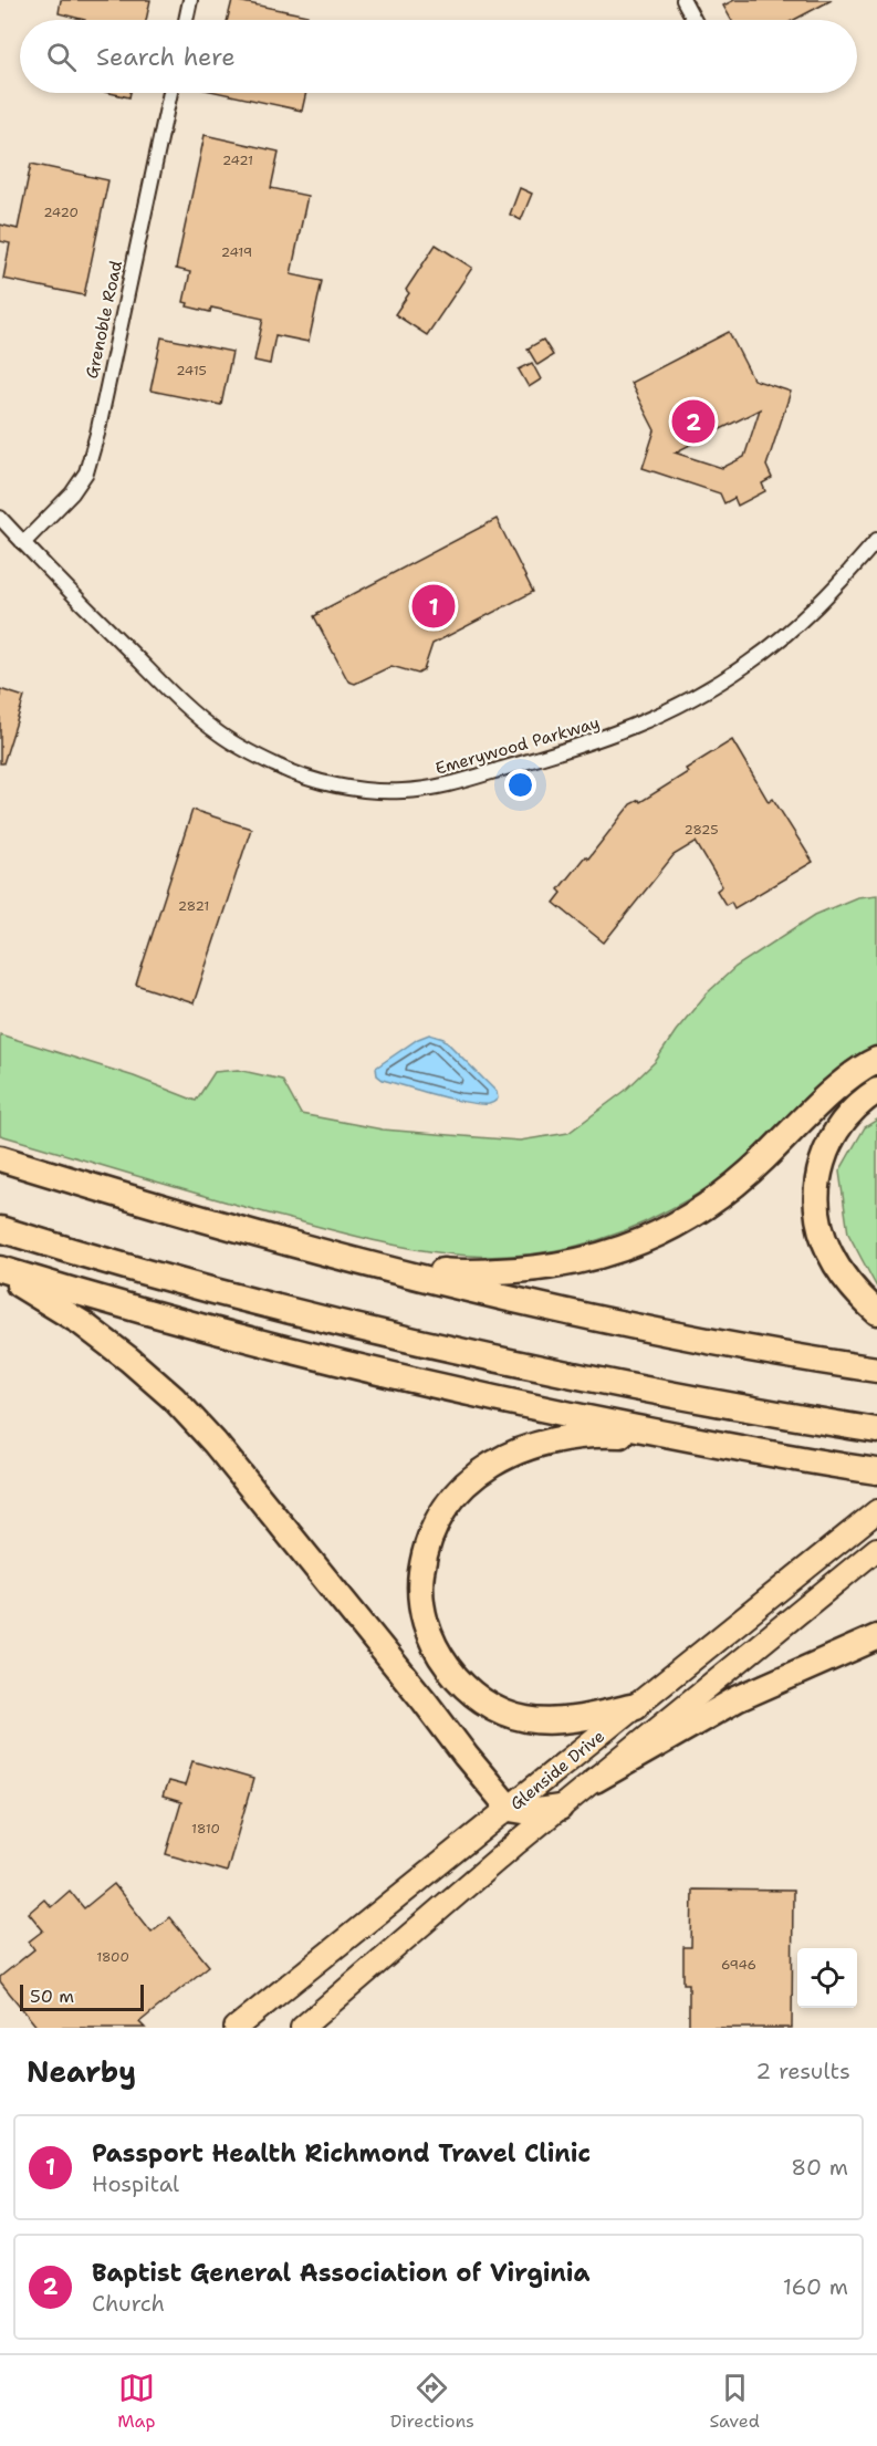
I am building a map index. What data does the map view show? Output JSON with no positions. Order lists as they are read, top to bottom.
{
  "streets": {
    "main road": ["Glenside Drive"],
    "street": ["Grenoble Road", "Emerywood Parkway"]
  },
  "crossings": [
    ["Grenoble Road", "Emerywood Parkway"]
  ],
  "house_numbers": [
    "2421",
    "2420",
    "2419",
    "2415",
    "2825",
    "2821",
    "1810",
    "1800",
    "6946"
  ],
  "scale_bar": "50 m",
  "page": {
    "search": "Search here",
    "pins": ["2", "1"],
    "scale": "50 m",
    "heading": ["Nearby", "2 results"],
    "list": [
      {
        "mark": "1",
        "name": "Passport Health Richmond Travel Clinic",
        "note": "Hospital",
        "value": "80 m"
      },
      {
        "mark": "2",
        "name": "Baptist General Association of Virginia",
        "note": "Church",
        "value": "160 m"
      }
    ],
    "nav": ["Map", "Directions", "Saved"]
  }
}
